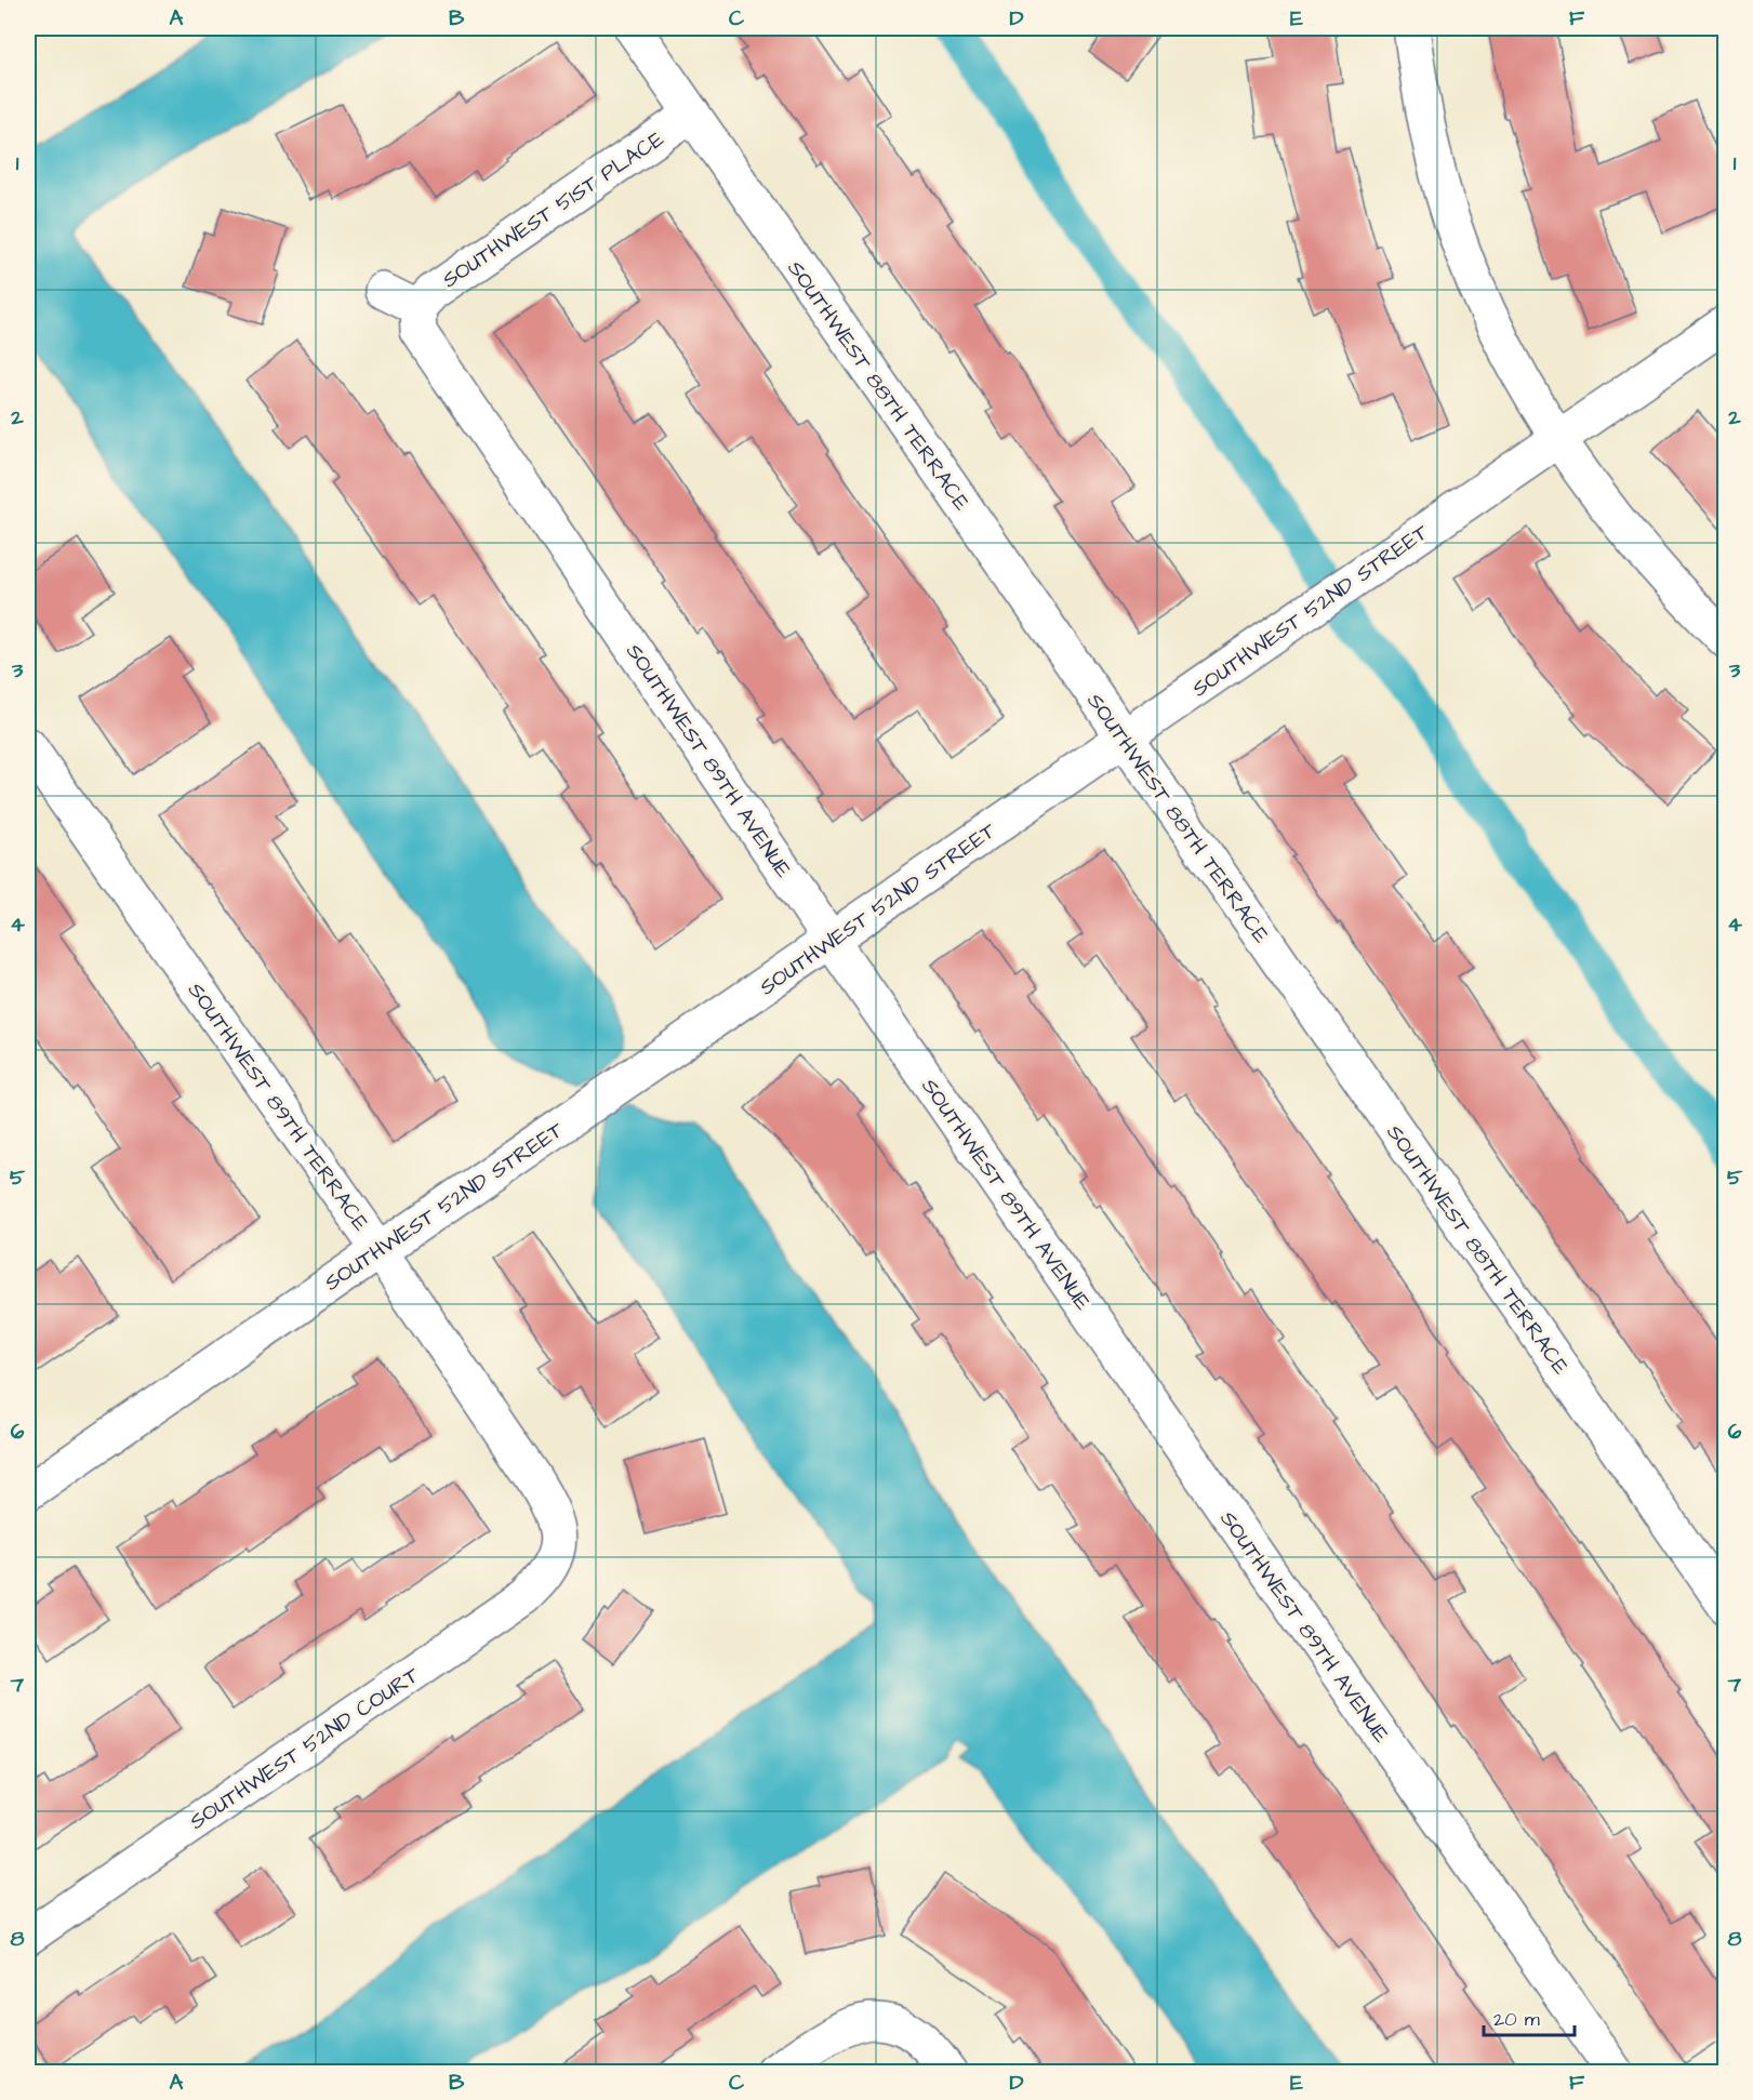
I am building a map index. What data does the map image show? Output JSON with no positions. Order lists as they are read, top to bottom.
{
  "streets": {
    "street": [
      "SOUTHWEST 51ST PLACE",
      "SOUTHWEST 88TH TERRACE",
      "SOUTHWEST 52ND STREET",
      "SOUTHWEST 89TH AVENUE",
      "SOUTHWEST 89TH TERRACE",
      "SOUTHWEST 52ND COURT"
    ]
  },
  "crossings": [
    ["SOUTHWEST 51ST PLACE", "SOUTHWEST 88TH TERRACE"],
    ["SOUTHWEST 51ST PLACE", "SOUTHWEST 89TH AVENUE"],
    ["SOUTHWEST 88TH TERRACE", "SOUTHWEST 52ND STREET"],
    ["SOUTHWEST 52ND STREET", "SOUTHWEST 89TH AVENUE"],
    ["SOUTHWEST 52ND STREET", "SOUTHWEST 89TH TERRACE"],
    ["SOUTHWEST 89TH TERRACE", "SOUTHWEST 52ND COURT"]
  ],
  "scale_bar": "20 m",
  "grid": {
    "columns": [
      "A",
      "B",
      "C",
      "D",
      "E",
      "F"
    ],
    "rows": [
      "1",
      "2",
      "3",
      "4",
      "5",
      "6",
      "7",
      "8"
    ]
  }
}
